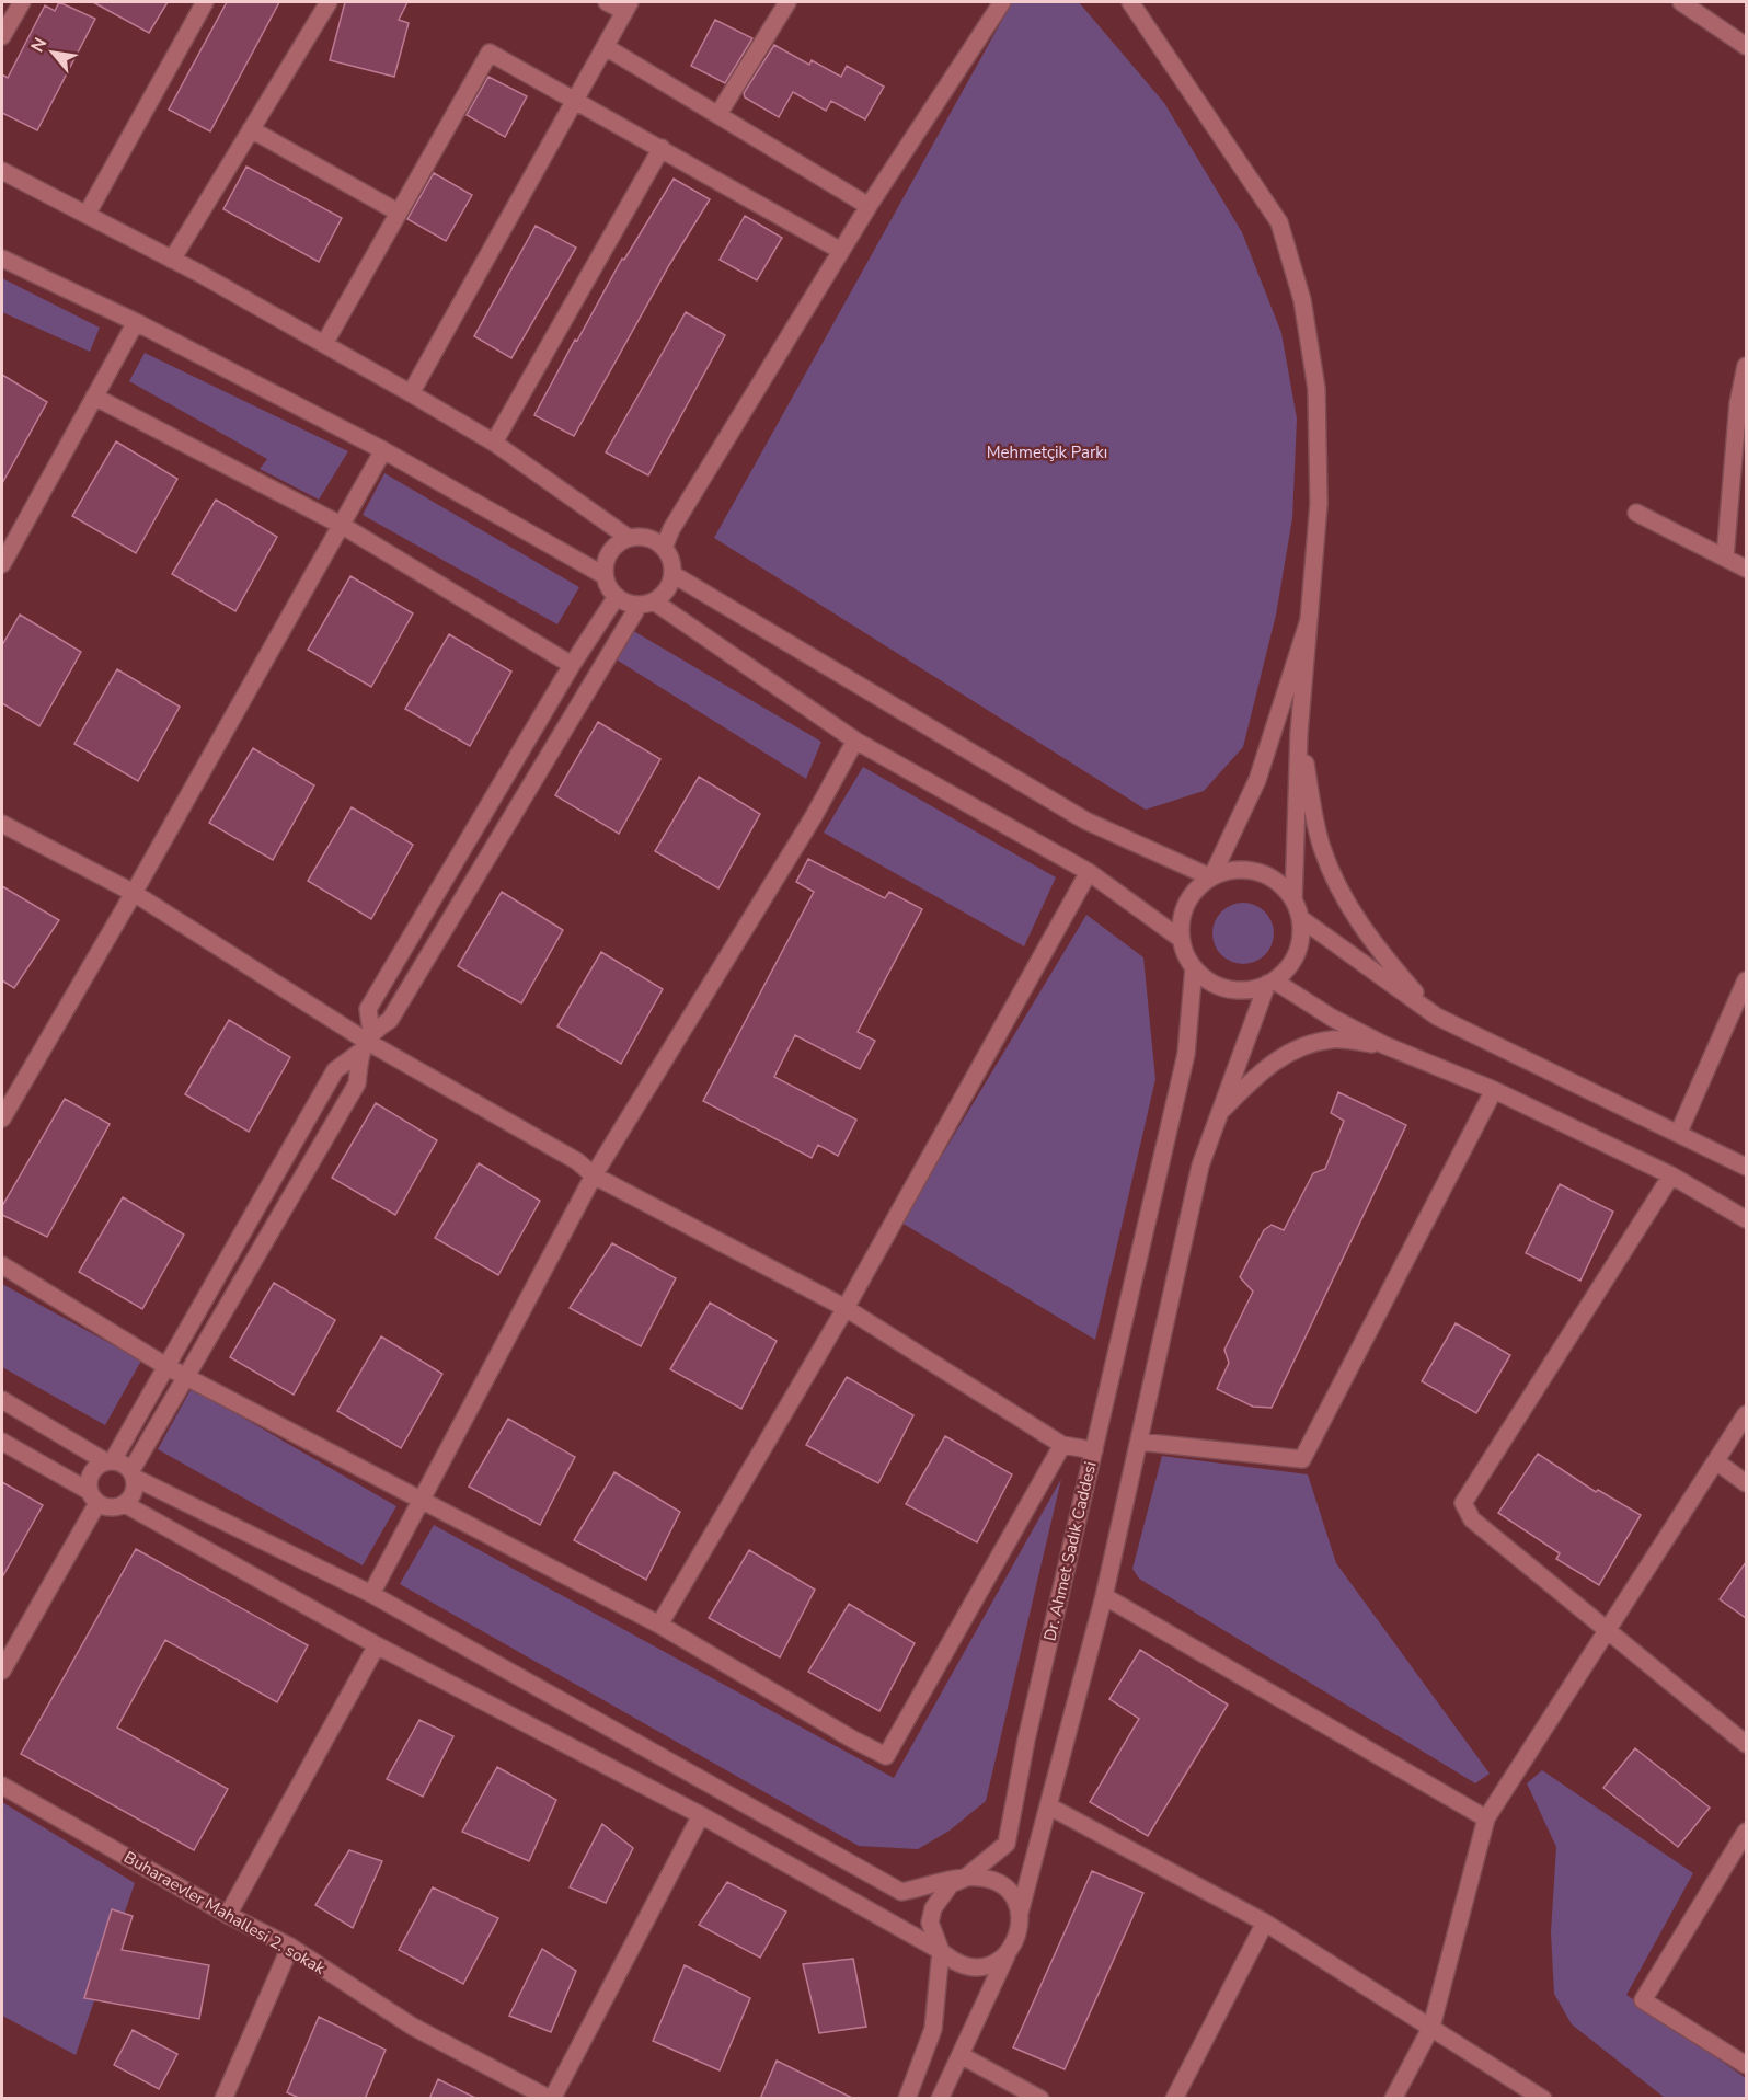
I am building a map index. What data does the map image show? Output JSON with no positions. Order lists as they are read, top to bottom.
{
  "streets": {
    "street": ["Dr. Ahmet Sadık Caddesi", "Buharaevler Mahallesi 2. sokak"]
  },
  "parks": ["Mehmetçik Parkı"],
  "north": "top left"
}
